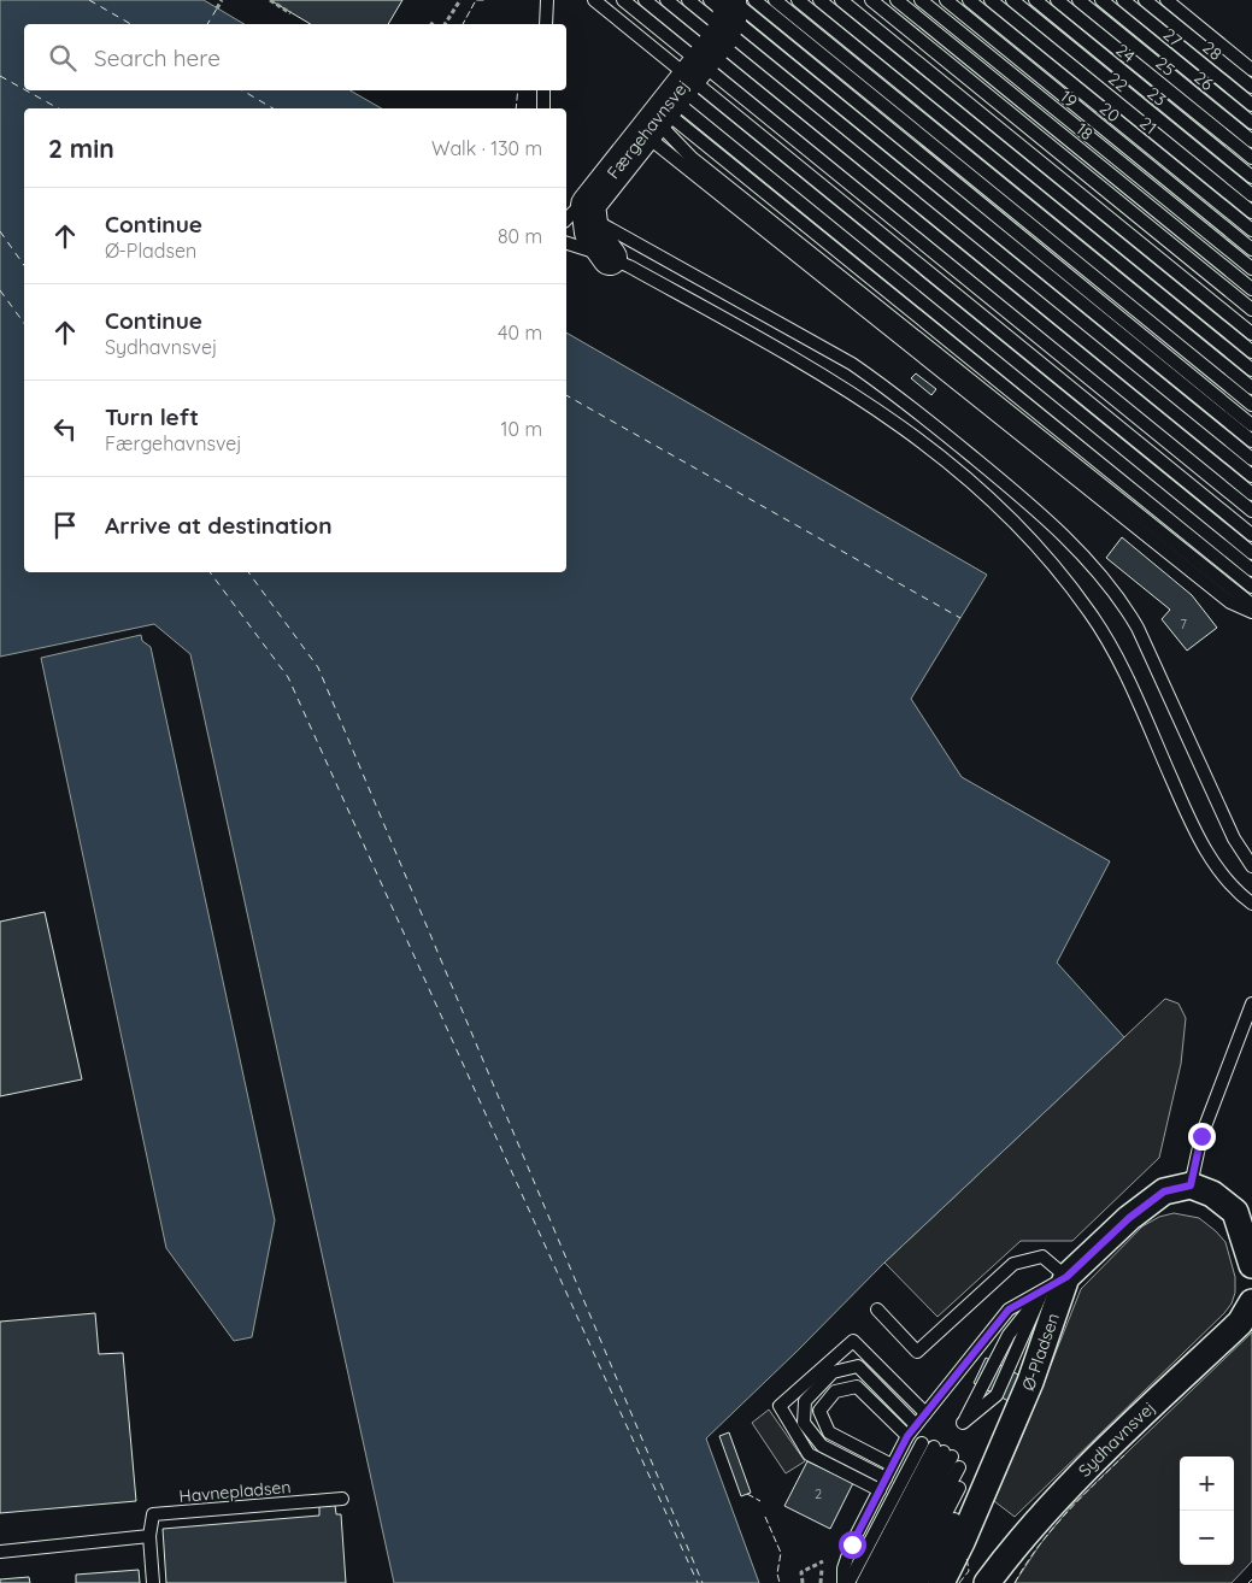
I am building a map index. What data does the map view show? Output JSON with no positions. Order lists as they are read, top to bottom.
{
  "streets": {
    "street": ["Færgehavnsvej", "Ø-Pladsen", "Sydhavnsvej"],
    "lane": [
      "27",
      "28",
      "24",
      "25",
      "26",
      "22",
      "23",
      "19",
      "20",
      "21",
      "18",
      "Havnepladsen"
    ]
  },
  "house_numbers": ["7", "2"],
  "page": {
    "search": "Search here",
    "heading": ["2 min", "Walk · 130 m"],
    "list": [
      ["Continue", "Ø-Pladsen", "80 m"],
      ["Continue", "Sydhavnsvej", "40 m"],
      ["Turn left", "Færgehavnsvej", "10 m"],
      "Arrive at destination"
    ],
    "map_buttons": ["+", "−"]
  }
}
